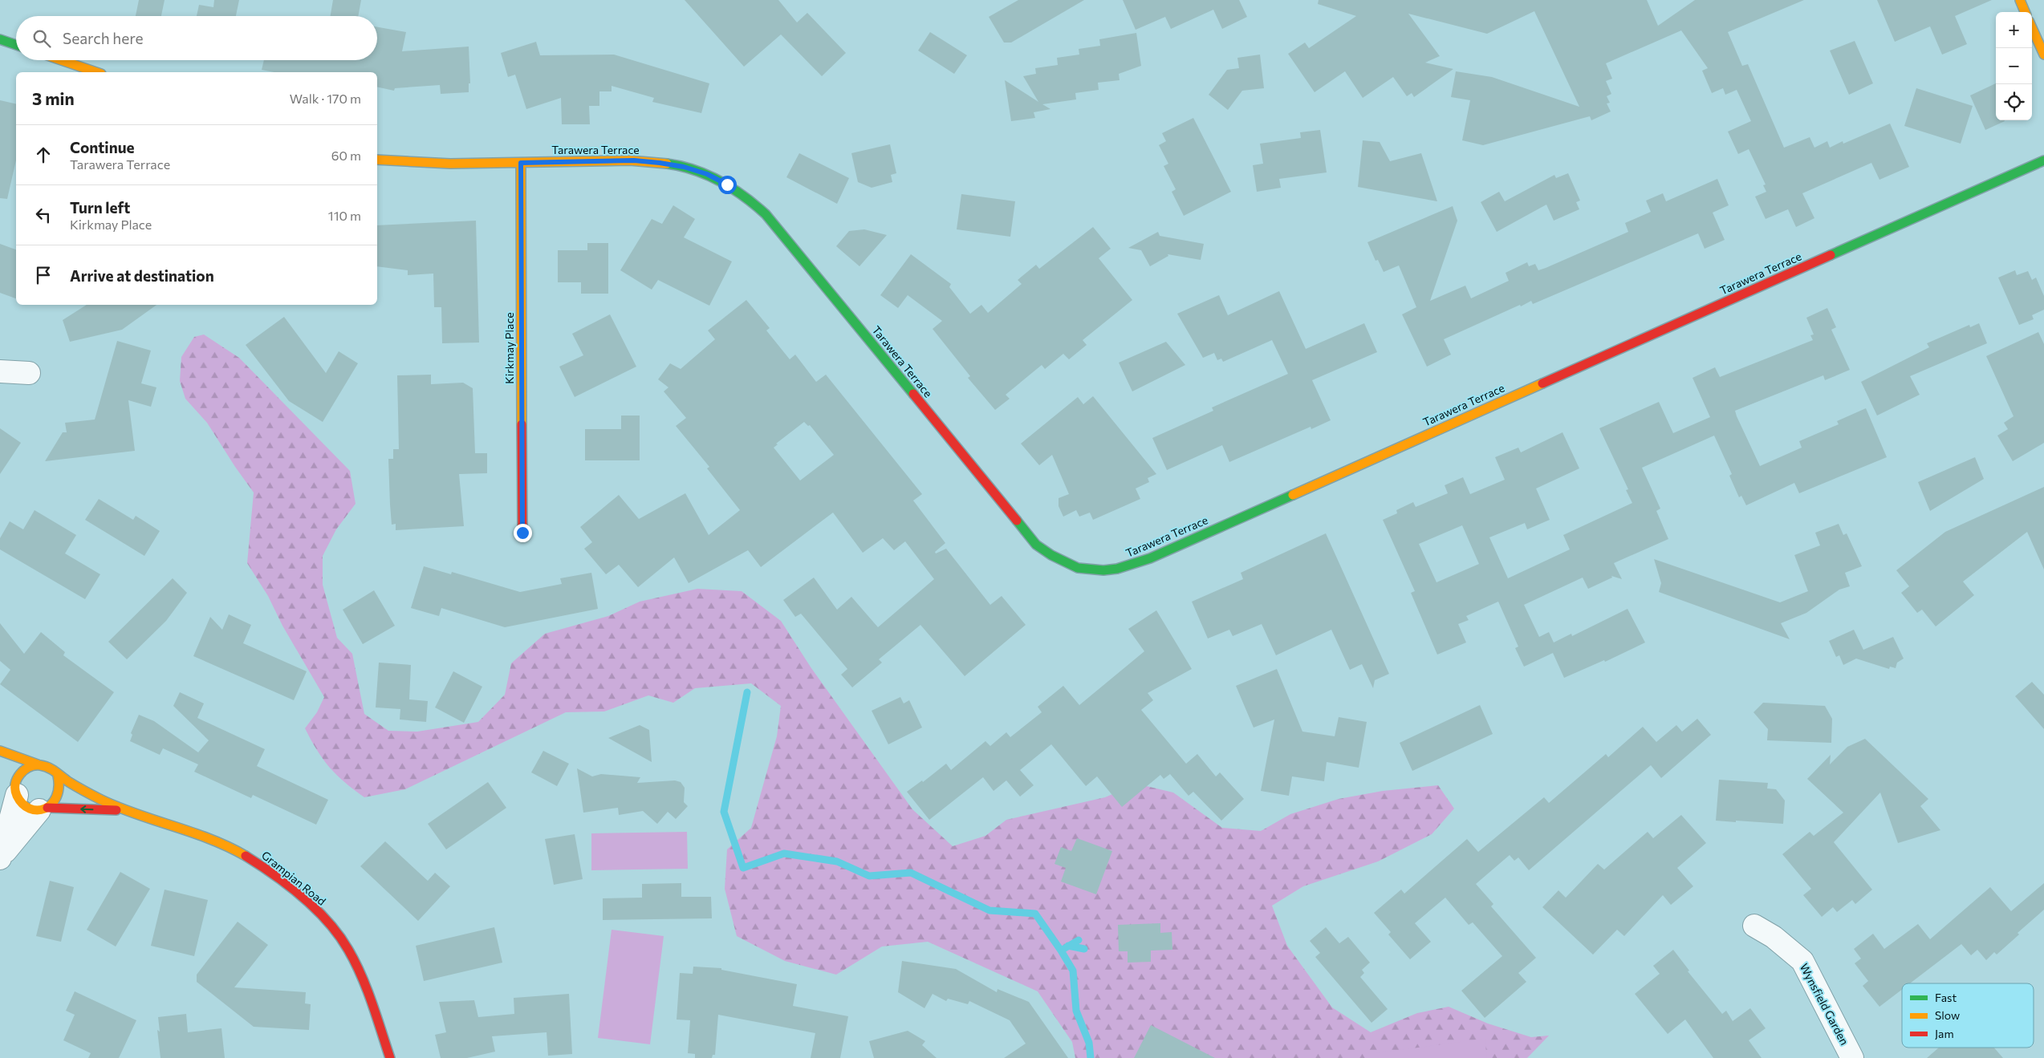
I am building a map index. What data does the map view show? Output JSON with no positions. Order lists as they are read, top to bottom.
{
  "streets": {
    "street": [
      "Tarawera Terrace",
      "Kirkmay Place",
      "Grampian Road",
      "Wynsfield Garden"
    ]
  },
  "crossings": [
    ["Tarawera Terrace", "Kirkmay Place"]
  ],
  "legend": ["Fast", "Slow", "Jam"],
  "page": {
    "map_buttons": ["+", "−"],
    "search": "Search here",
    "heading": ["3 min", "Walk · 170 m"],
    "list": [
      ["Continue", "Tarawera Terrace", "60 m"],
      ["Turn left", "Kirkmay Place", "110 m"],
      "Arrive at destination"
    ]
  }
}
